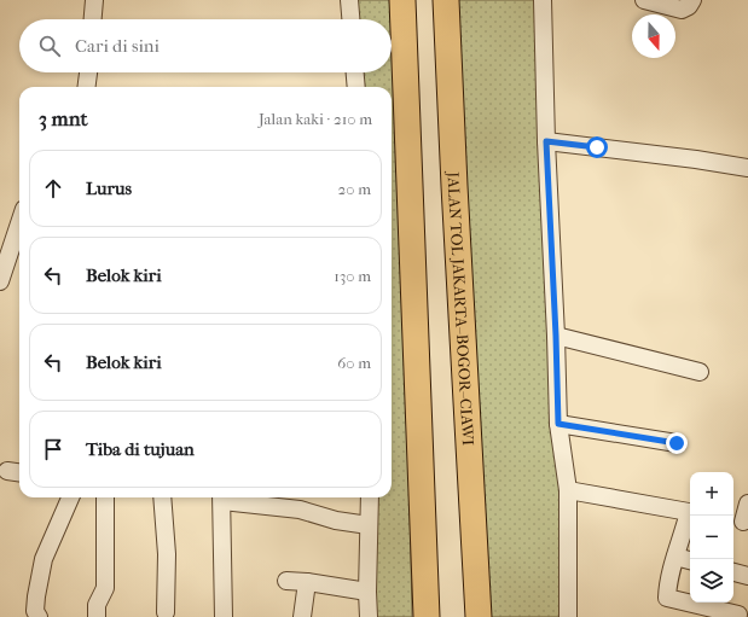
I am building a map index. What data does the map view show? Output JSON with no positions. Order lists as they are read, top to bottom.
{
  "streets": {
    "highway": ["JALAN TOL JAKARTA–BOGOR–CIAWI"]
  },
  "north": "bottom",
  "page": {
    "search": "Cari di sini",
    "heading": ["3 mnt", "Jalan kaki · 210 m"],
    "list": [
      ["Lurus", "20 m"],
      ["Belok kiri", "130 m"],
      ["Belok kiri", "60 m"],
      "Tiba di tujuan"
    ],
    "map_buttons": ["+", "−"]
  }
}
